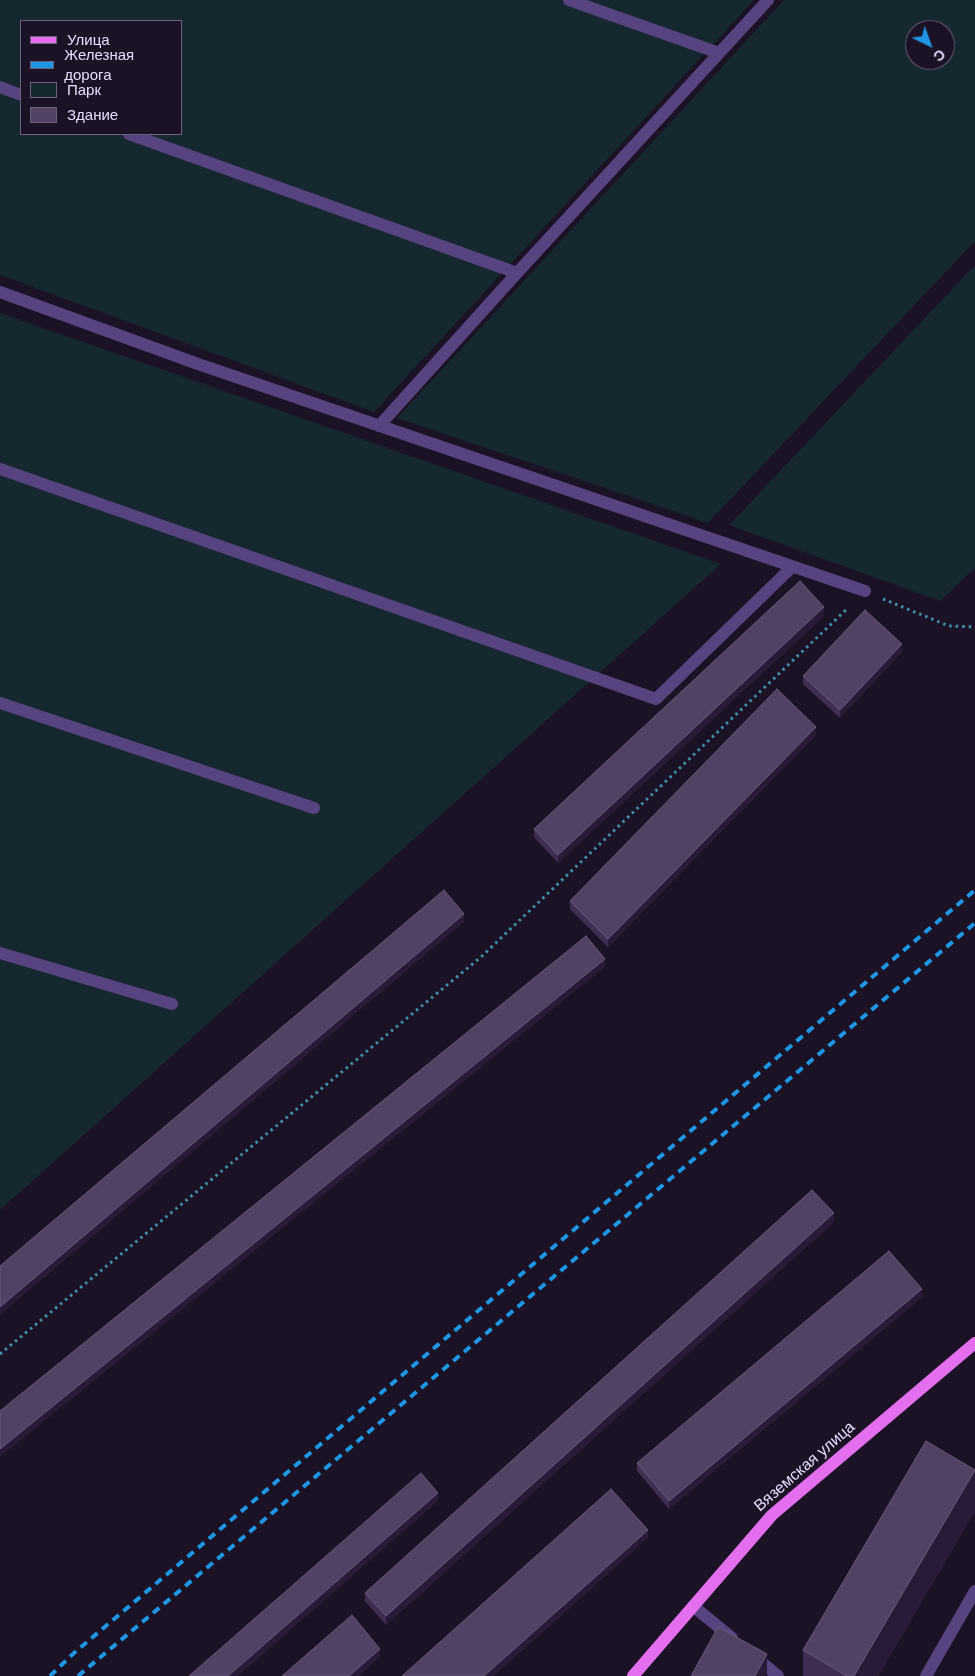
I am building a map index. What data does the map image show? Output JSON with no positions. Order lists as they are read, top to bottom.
{
  "streets": {
    "main road": ["Вяземская улица"]
  },
  "legend": [
    "Улица",
    "Железная дорога",
    "Парк",
    "Здание"
  ],
  "north": "bottom right"
}
